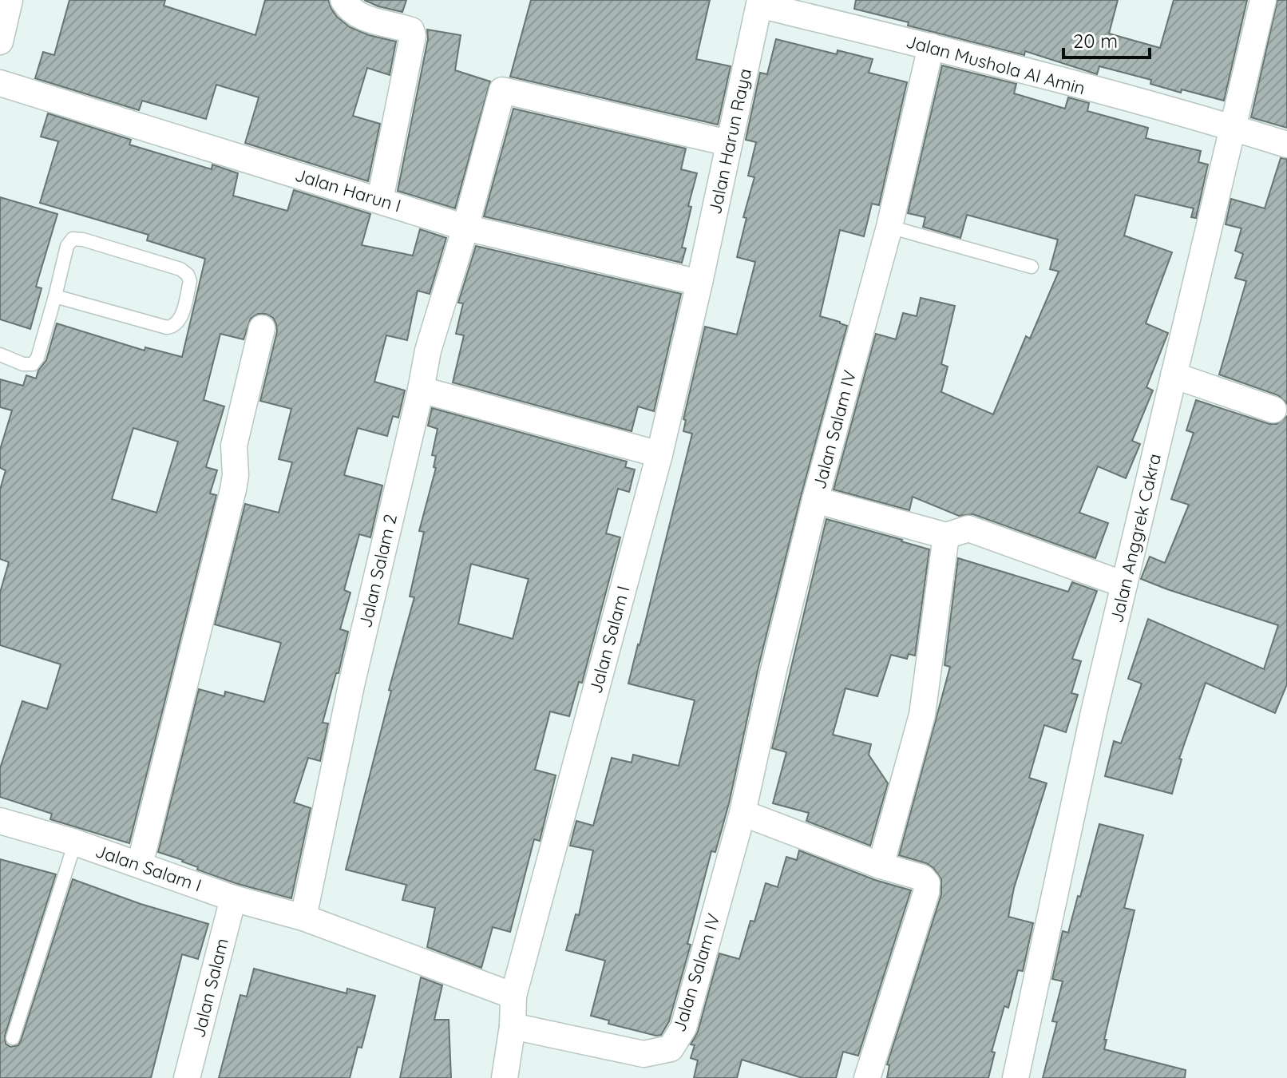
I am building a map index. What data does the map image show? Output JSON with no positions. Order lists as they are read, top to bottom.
{
  "streets": {
    "street": [
      "Jalan Mushola Al Amin",
      "Jalan Harun Raya",
      "Jalan Harun I",
      "Jalan Salam IV",
      "Jalan Anggrek Cakra",
      "Jalan Salam 2",
      "Jalan Salam I",
      "Jalan Salam"
    ]
  },
  "crossings": [
    ["Jalan Mushola Al Amin", "Jalan Harun Raya"],
    ["Jalan Mushola Al Amin", "Jalan Salam IV"],
    ["Jalan Mushola Al Amin", "Jalan Anggrek Cakra"],
    ["Jalan Harun Raya", "Jalan Harun I"],
    ["Jalan Harun Raya", "Jalan Salam 2"],
    ["Jalan Harun Raya", "Jalan Salam I"],
    ["Jalan Harun I", "Jalan Salam 2"],
    ["Jalan Harun I", "Jalan Salam I"],
    ["Jalan Salam IV", "Jalan Salam I"],
    ["Jalan Salam 2", "Jalan Salam I"],
    ["Jalan Salam I", "Jalan Salam"]
  ],
  "scale_bar": "20 m"
}
